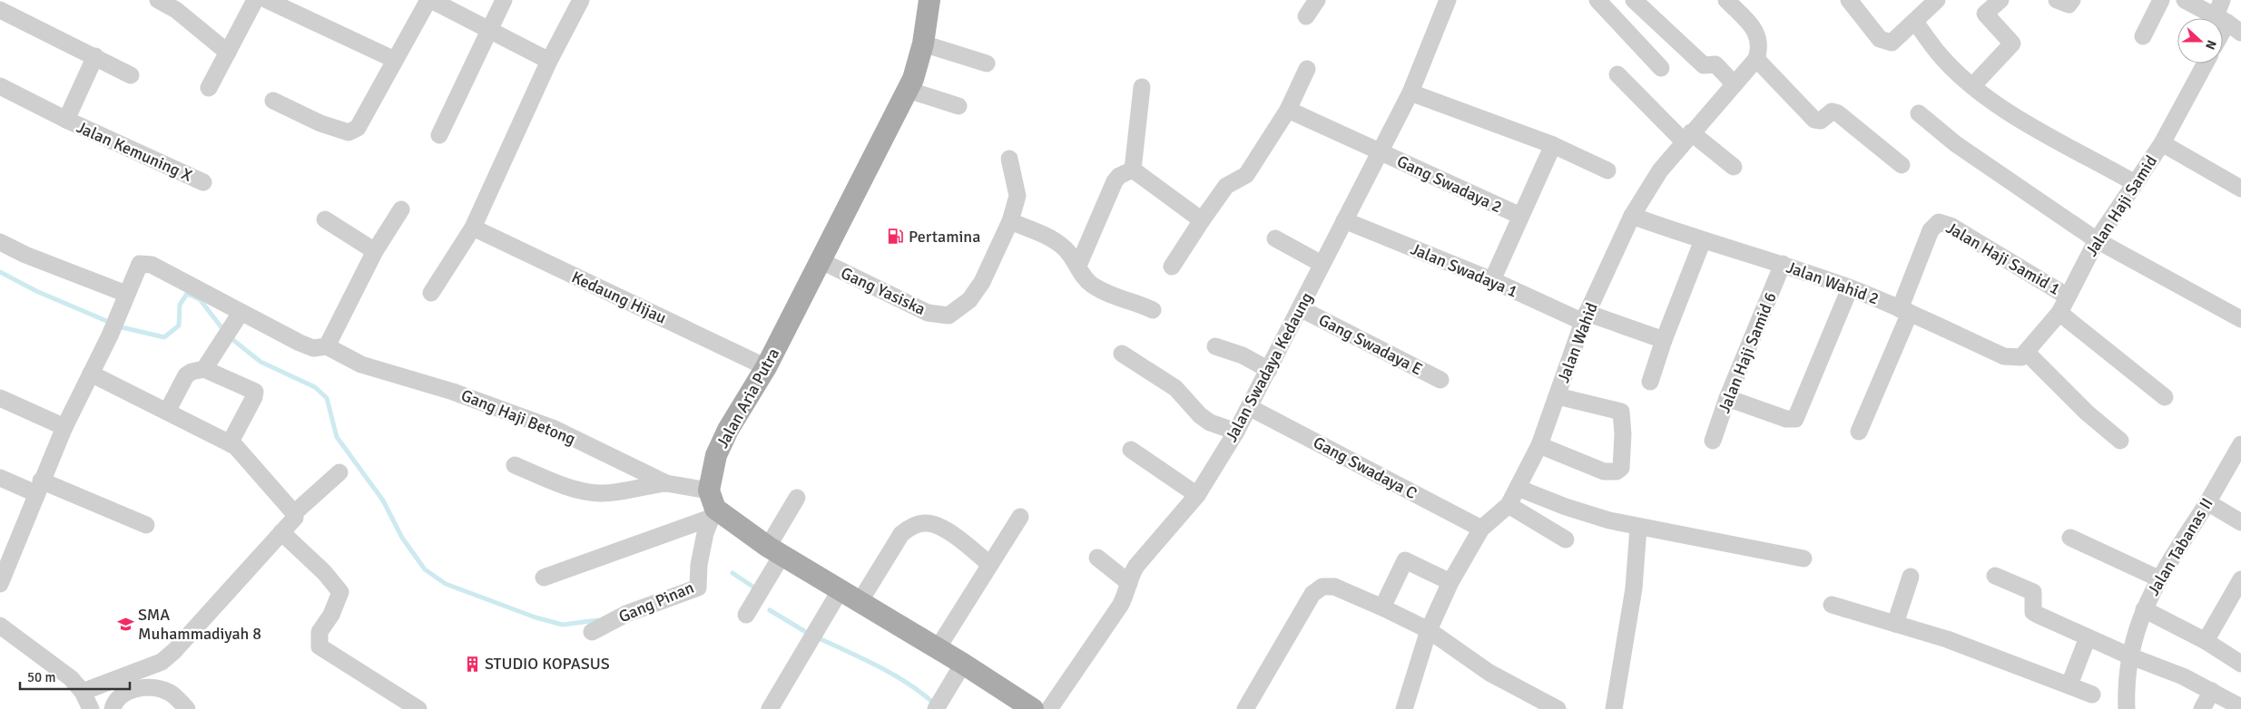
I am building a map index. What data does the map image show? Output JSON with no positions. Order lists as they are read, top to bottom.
{
  "streets": {
    "main road": ["Jalan Aria Putra"],
    "street": [
      "Jalan Kemuning X",
      "Gang Swadaya 2",
      "Jalan Haji Samid",
      "Jalan Haji Samid 1",
      "Jalan Swadaya 1",
      "Jalan Wahid 2",
      "Gang Yasiska",
      "Kedaung Hijau",
      "Jalan Wahid",
      "Gang Swadaya E",
      "Jalan Haji Samid 6",
      "Jalan Swadaya Kedaung",
      "Gang Haji Betong",
      "Gang Swadaya C",
      "Jalan Tabanas II",
      "Gang Pinan"
    ]
  },
  "crossings": [
    ["Gang Swadaya 2", "Jalan Swadaya Kedaung"],
    ["Jalan Haji Samid", "Jalan Haji Samid 1"],
    ["Jalan Haji Samid", "Jalan Wahid 2"],
    ["Jalan Haji Samid 1", "Jalan Wahid 2"],
    ["Jalan Swadaya 1", "Jalan Wahid"],
    ["Jalan Swadaya 1", "Jalan Swadaya Kedaung"],
    ["Jalan Wahid 2", "Jalan Wahid"],
    ["Jalan Wahid 2", "Jalan Haji Samid 6"],
    ["Gang Yasiska", "Jalan Aria Putra"],
    ["Kedaung Hijau", "Jalan Aria Putra"],
    ["Jalan Wahid", "Gang Swadaya C"],
    ["Gang Swadaya E", "Jalan Swadaya Kedaung"],
    ["Jalan Swadaya Kedaung", "Gang Swadaya C"],
    ["Jalan Aria Putra", "Gang Haji Betong"],
    ["Jalan Aria Putra", "Gang Pinan"],
    ["Gang Haji Betong", "Gang Pinan"]
  ],
  "places": {
    "fuel station": ["Pertamina"],
    "school or university": ["SMA Muhammadiyah 8"],
    "building": ["STUDIO KOPASUS"]
  },
  "scale_bar": "50 m",
  "north": "right"
}
